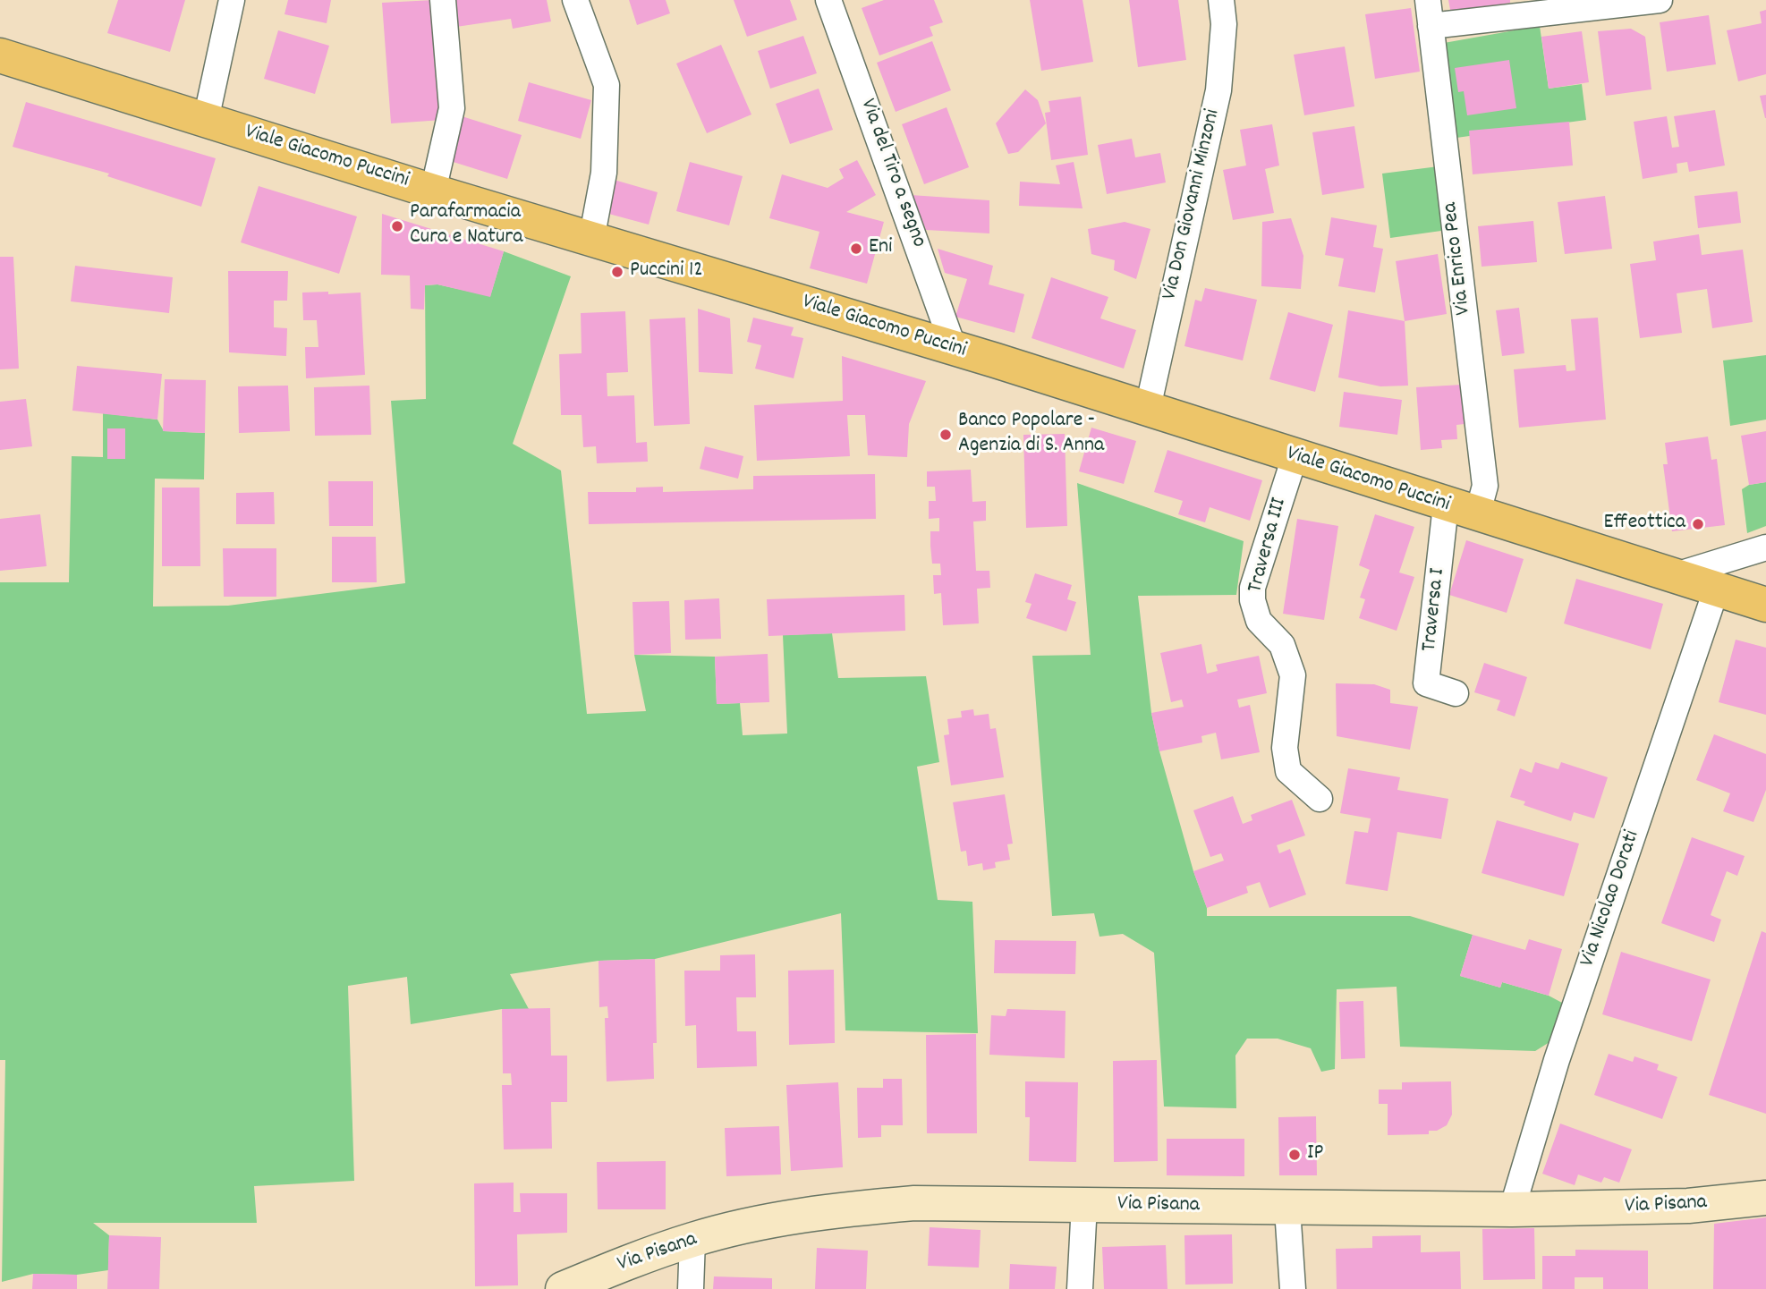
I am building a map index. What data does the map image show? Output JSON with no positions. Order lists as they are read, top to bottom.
{
  "streets": {
    "main road": ["Viale Giacomo Puccini", "Via Pisana"],
    "street": [
      "Via del Tiro a segno",
      "Via Don Giovanni Minzoni",
      "Via Enrico Pea",
      "Traversa III",
      "Traversa I",
      "Via Nicolao Dorati"
    ]
  },
  "crossings": [
    ["Viale Giacomo Puccini", "Via del Tiro a segno"],
    ["Viale Giacomo Puccini", "Via Don Giovanni Minzoni"],
    ["Viale Giacomo Puccini", "Via Enrico Pea"],
    ["Viale Giacomo Puccini", "Traversa III"],
    ["Viale Giacomo Puccini", "Traversa I"],
    ["Viale Giacomo Puccini", "Via Nicolao Dorati"],
    ["Via Enrico Pea", "Traversa I"],
    ["Via Nicolao Dorati", "Via Pisana"]
  ],
  "places": [
    "Parafarmacia Cura e Natura",
    "Eni",
    "Puccini 12",
    "Banco Popolare - Agenzia di S. Anna",
    "Effeottica",
    "IP"
  ]
}
